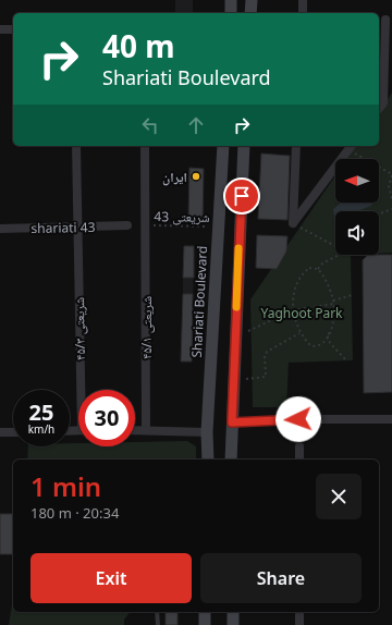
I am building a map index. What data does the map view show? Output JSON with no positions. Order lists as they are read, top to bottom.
{
  "streets": {
    "main road": ["Shariati Boulevard"],
    "street": ["shariati 43", "شریعتی ۴۵/۱", "شریعتی ۴۵/۳"],
    "path": ["شریعتی 43"]
  },
  "crossings": [
    ["شریعتی 43", "Shariati Boulevard"],
    ["شریعتی 43", "شریعتی ۴۵/۱"],
    ["shariati 43", "شریعتی ۴۵/۳"]
  ],
  "parks": ["Yaghoot Park"],
  "places": ["ایران"],
  "north": "left",
  "page": {
    "turn": ["40 m", "Shariati Boulevard"],
    "speed": "25 km/h",
    "limit": "30",
    "heading": ["1 min", "180 m · 20:34"],
    "buttons": ["Exit", "Share"]
  }
}
